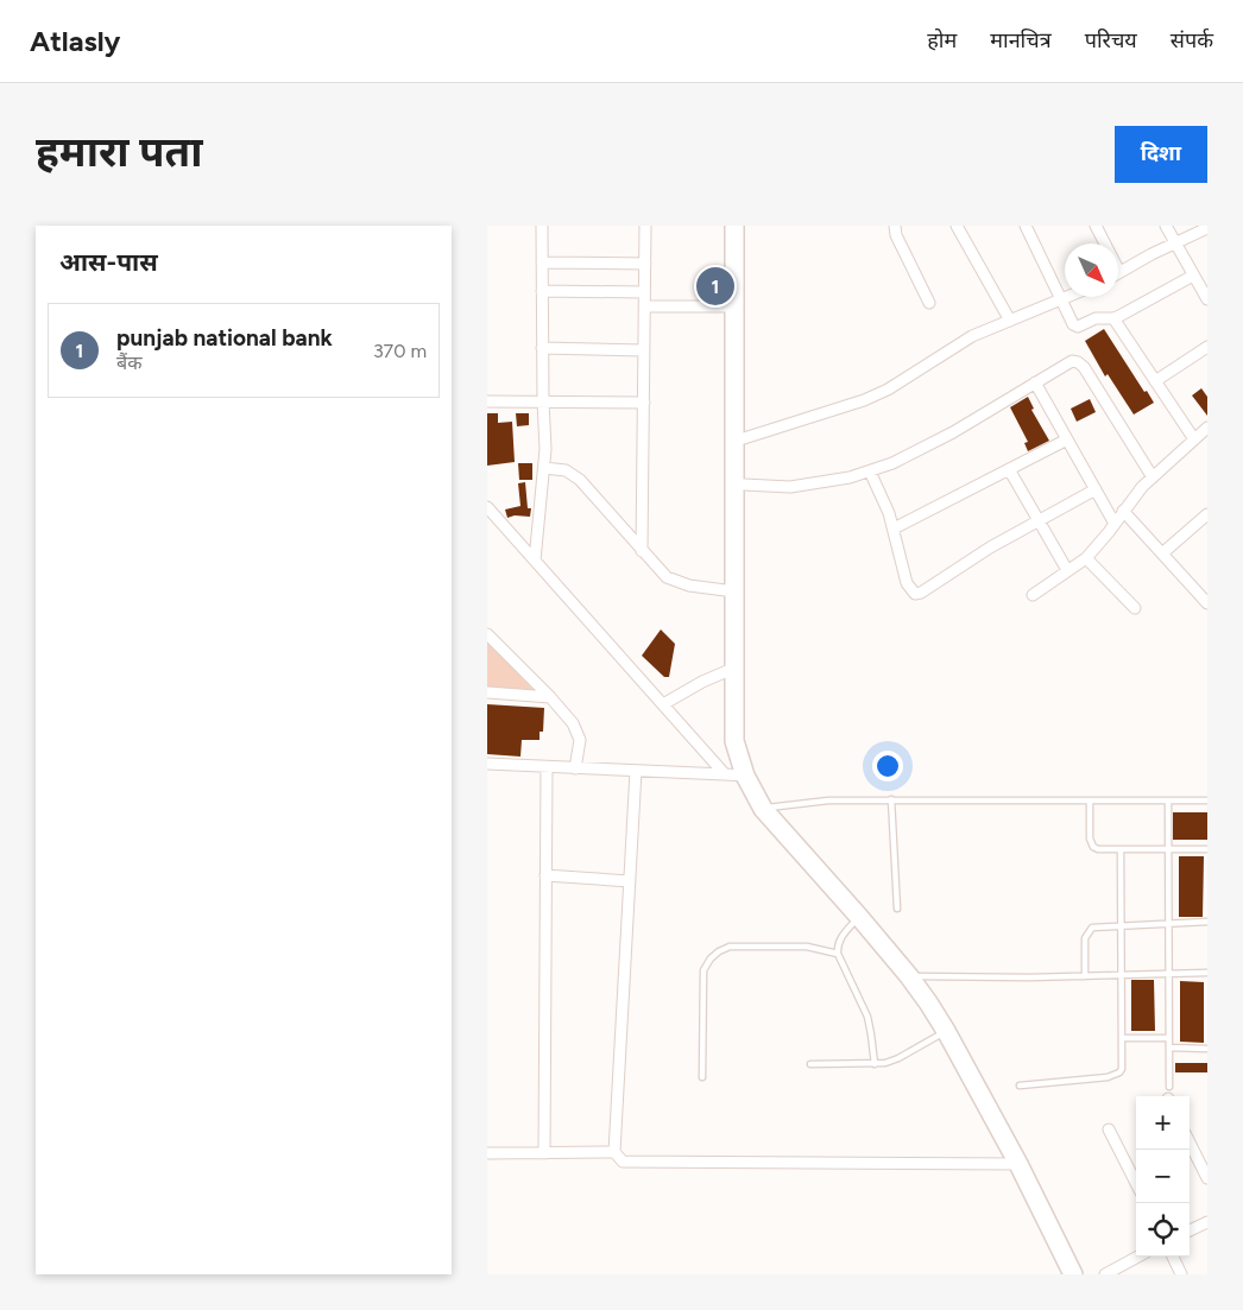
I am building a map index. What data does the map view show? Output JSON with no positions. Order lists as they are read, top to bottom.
{
  "north": "bottom right",
  "page": {
    "header": "Atlasly",
    "nav": [
      "होम",
      "मानचित्र",
      "परिचय",
      "संपर्क"
    ],
    "buttons": "दिशा",
    "title": "हमारा पता",
    "heading": "आस-पास",
    "pins": "1",
    "list": [
      {
        "mark": "1",
        "name": "punjab national bank",
        "note": "बैंक",
        "value": "370 m"
      }
    ],
    "map_buttons": ["+", "−"]
  }
}
